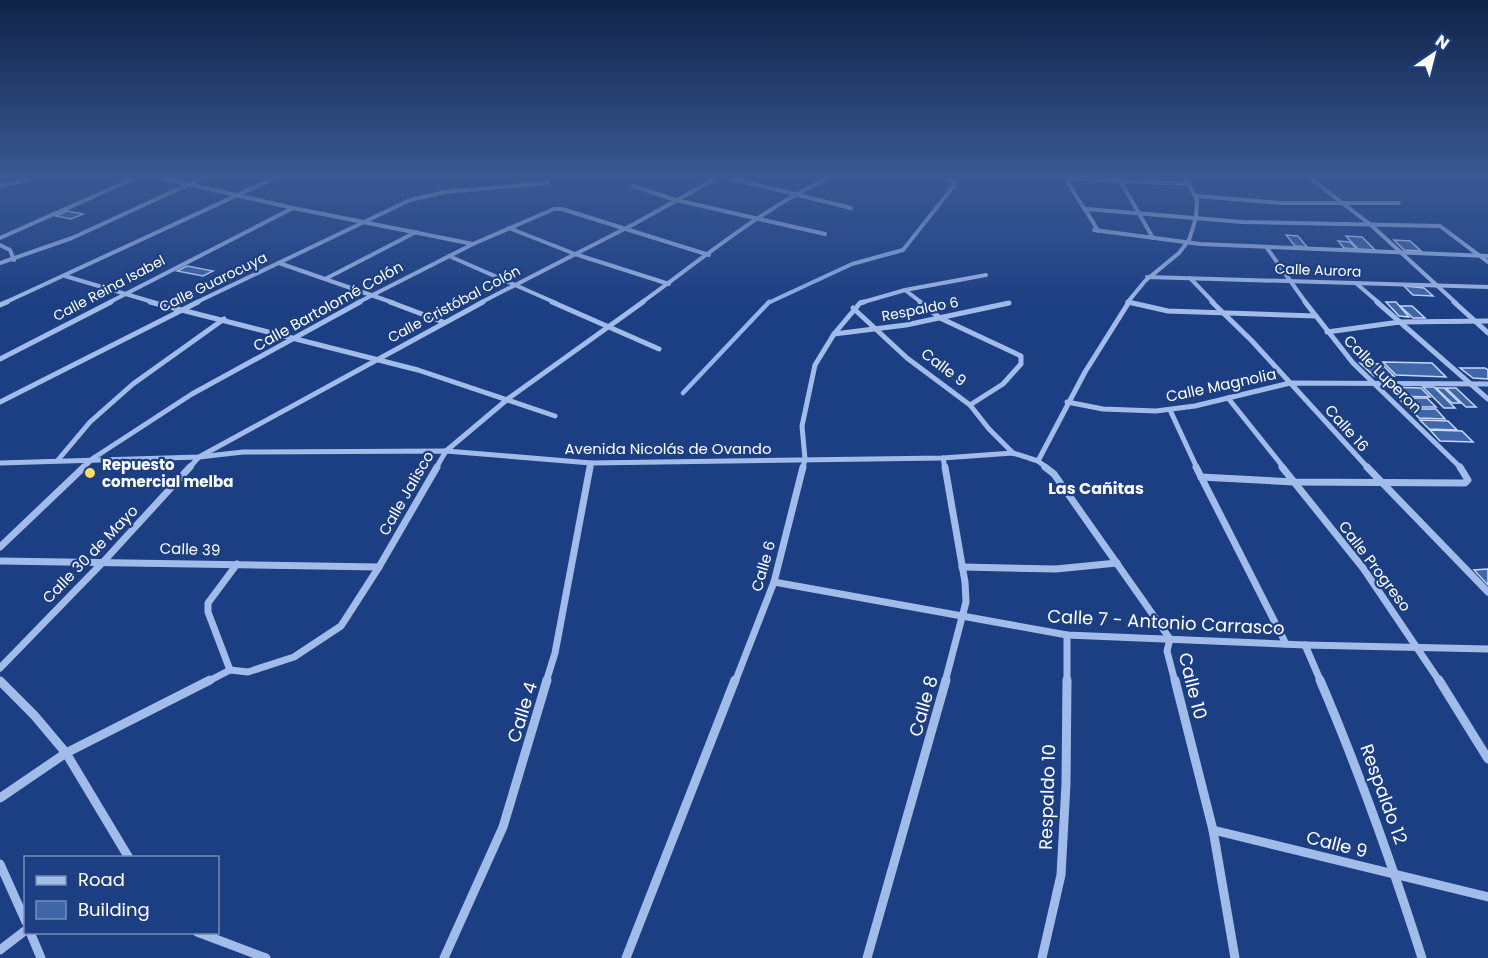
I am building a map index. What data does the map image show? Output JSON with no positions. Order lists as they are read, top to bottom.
{
  "streets": {
    "street": [
      "Calle Aurora",
      "Calle Guarocuya",
      "Calle Reina Isabel",
      "Calle Cristóbal Colón",
      "Calle Bartolomé Colón",
      "Respaldo 6",
      "Calle 9",
      "Calle Luperon",
      "Calle Magnolia",
      "Calle 16",
      "Avenida Nicolás de Ovando",
      "Calle Jalisco",
      "Calle 39",
      "Calle 30 de Mayo",
      "Calle 6",
      "Calle Progreso",
      "Calle 7 - Antonio Carrasco",
      "Calle 10",
      "Calle 8",
      "Calle 4",
      "Respaldo 12",
      "Respaldo 10"
    ]
  },
  "crossings": [
    ["Calle Aurora", "Calle Luperon"],
    ["Calle Aurora", "Calle 16"],
    ["Calle Cristóbal Colón", "Calle Bartolomé Colón"],
    ["Calle Cristóbal Colón", "Avenida Nicolás de Ovando"],
    ["Calle Cristóbal Colón", "Calle 30 de Mayo"],
    ["Calle Bartolomé Colón", "Avenida Nicolás de Ovando"],
    ["Calle Bartolomé Colón", "Calle Jalisco"],
    ["Respaldo 6", "Calle 9"],
    ["Respaldo 6", "Calle 6"],
    ["Calle 9", "Avenida Nicolás de Ovando"],
    ["Calle 9", "Calle 6"],
    ["Calle 9", "Calle 10"],
    ["Calle 9", "Respaldo 12"],
    ["Calle Luperon", "Calle Magnolia"],
    ["Calle Luperon", "Calle 16"],
    ["Calle Magnolia", "Calle 16"],
    ["Calle Magnolia", "Calle Progreso"],
    ["Avenida Nicolás de Ovando", "Calle Jalisco"],
    ["Avenida Nicolás de Ovando", "Calle 30 de Mayo"],
    ["Avenida Nicolás de Ovando", "Calle 6"],
    ["Avenida Nicolás de Ovando", "Calle 10"],
    ["Avenida Nicolás de Ovando", "Calle 8"],
    ["Avenida Nicolás de Ovando", "Calle 4"],
    ["Calle Jalisco", "Calle 39"],
    ["Calle 39", "Calle 30 de Mayo"],
    ["Calle 6", "Calle 7 - Antonio Carrasco"],
    ["Calle Progreso", "Calle 7 - Antonio Carrasco"],
    ["Calle 7 - Antonio Carrasco", "Calle 10"],
    ["Calle 7 - Antonio Carrasco", "Calle 8"],
    ["Calle 7 - Antonio Carrasco", "Respaldo 12"],
    ["Calle 7 - Antonio Carrasco", "Respaldo 10"]
  ],
  "districts": ["Las Cañitas"],
  "places": ["Repuesto comercial melba"],
  "legend": ["Road", "Building"],
  "north": "top right"
}
